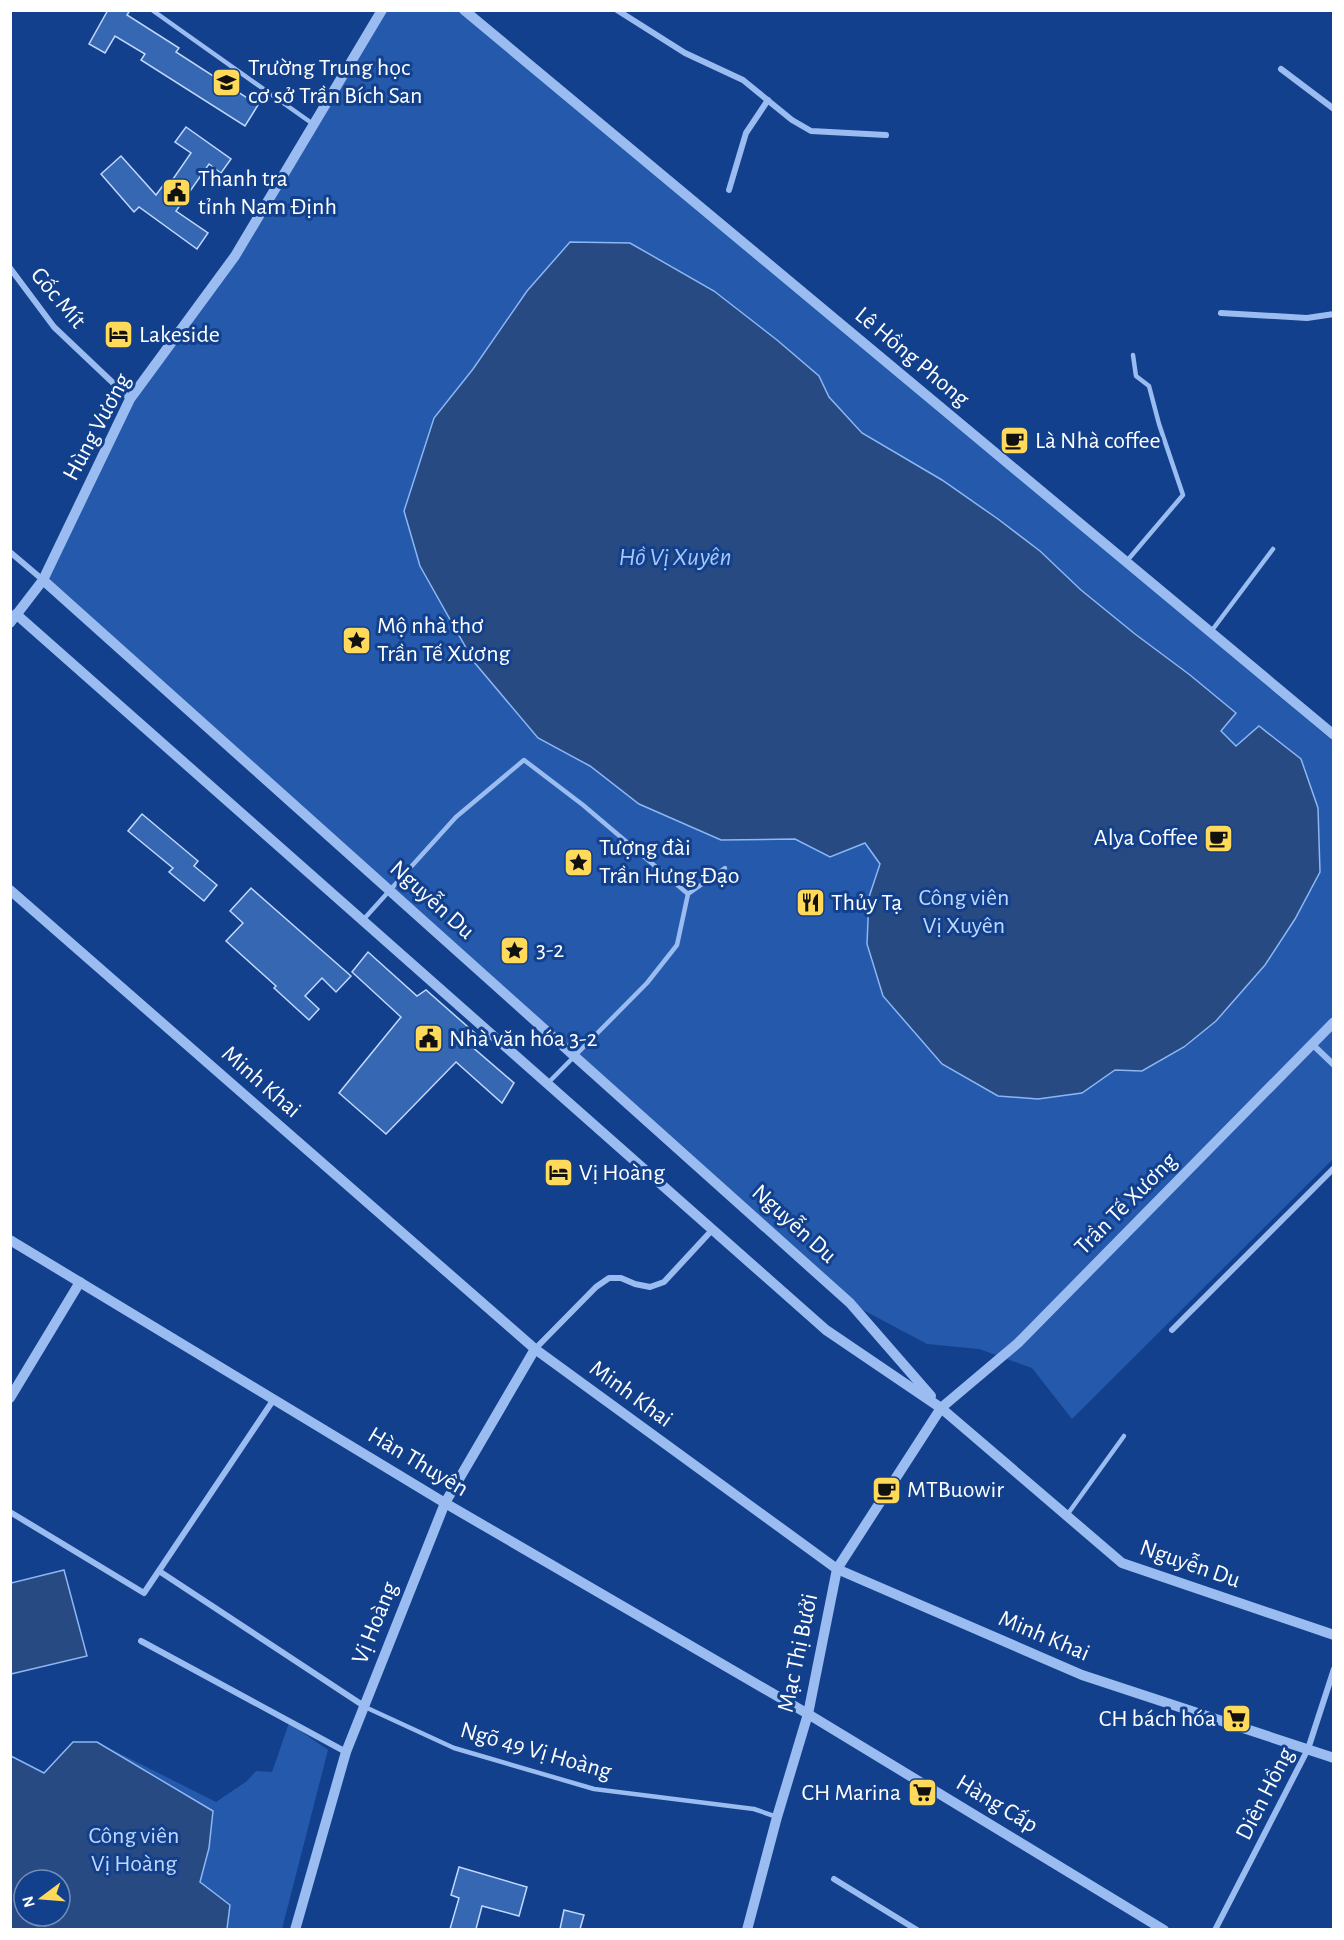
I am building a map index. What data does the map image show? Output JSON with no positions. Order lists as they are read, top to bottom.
{
  "streets": {
    "street": [
      "Gốc Mít",
      "Lê Hồng Phong",
      "Hùng Vương",
      "Nguyễn Du",
      "Minh Khai",
      "Trần Tế Xương",
      "Hàn Thuyên",
      "Vị Hoàng",
      "Mạc Thị Bưởi",
      "Diên Hồng",
      "Hàng Cấp"
    ],
    "lane": ["Ngõ 49 Vị Hoàng"]
  },
  "crossings": [
    ["Gốc Mít", "Hùng Vương"],
    ["Hùng Vương", "Nguyễn Du"],
    ["Nguyễn Du", "Trần Tế Xương"],
    ["Nguyễn Du", "Mạc Thị Bưởi"],
    ["Minh Khai", "Vị Hoàng"],
    ["Minh Khai", "Mạc Thị Bưởi"],
    ["Minh Khai", "Diên Hồng"],
    ["Trần Tế Xương", "Mạc Thị Bưởi"],
    ["Hàn Thuyên", "Vị Hoàng"],
    ["Hàn Thuyên", "Mạc Thị Bưởi"],
    ["Hàn Thuyên", "Hàng Cấp"],
    ["Vị Hoàng", "Ngõ 49 Vị Hoàng"],
    ["Mạc Thị Bưởi", "Ngõ 49 Vị Hoàng"],
    ["Mạc Thị Bưởi", "Hàng Cấp"]
  ],
  "water": ["Hồ Vị Xuyên"],
  "parks": ["Công viên Vị Xuyên", "Công viên Vị Hoàng"],
  "places": {
    "school or university": ["Trường Trung học cơ sở Trần Bích San"],
    "public building": ["Thanh tra tỉnh Nam Định", "Nhà văn hóa 3-2"],
    "hotel": ["Lakeside", "Vị Hoàng"],
    "cafe": ["Là Nhà coffee", "Alya Coffee", "MTBuowir"],
    "place": ["Mộ nhà thơ Trần Tế Xương", "Tượng đài Trần Hưng Đạo", "3-2"],
    "restaurant": ["Thủy Tạ"],
    "supermarket": ["CH bách hóa", "CH Marina"]
  },
  "north": "left"
}
